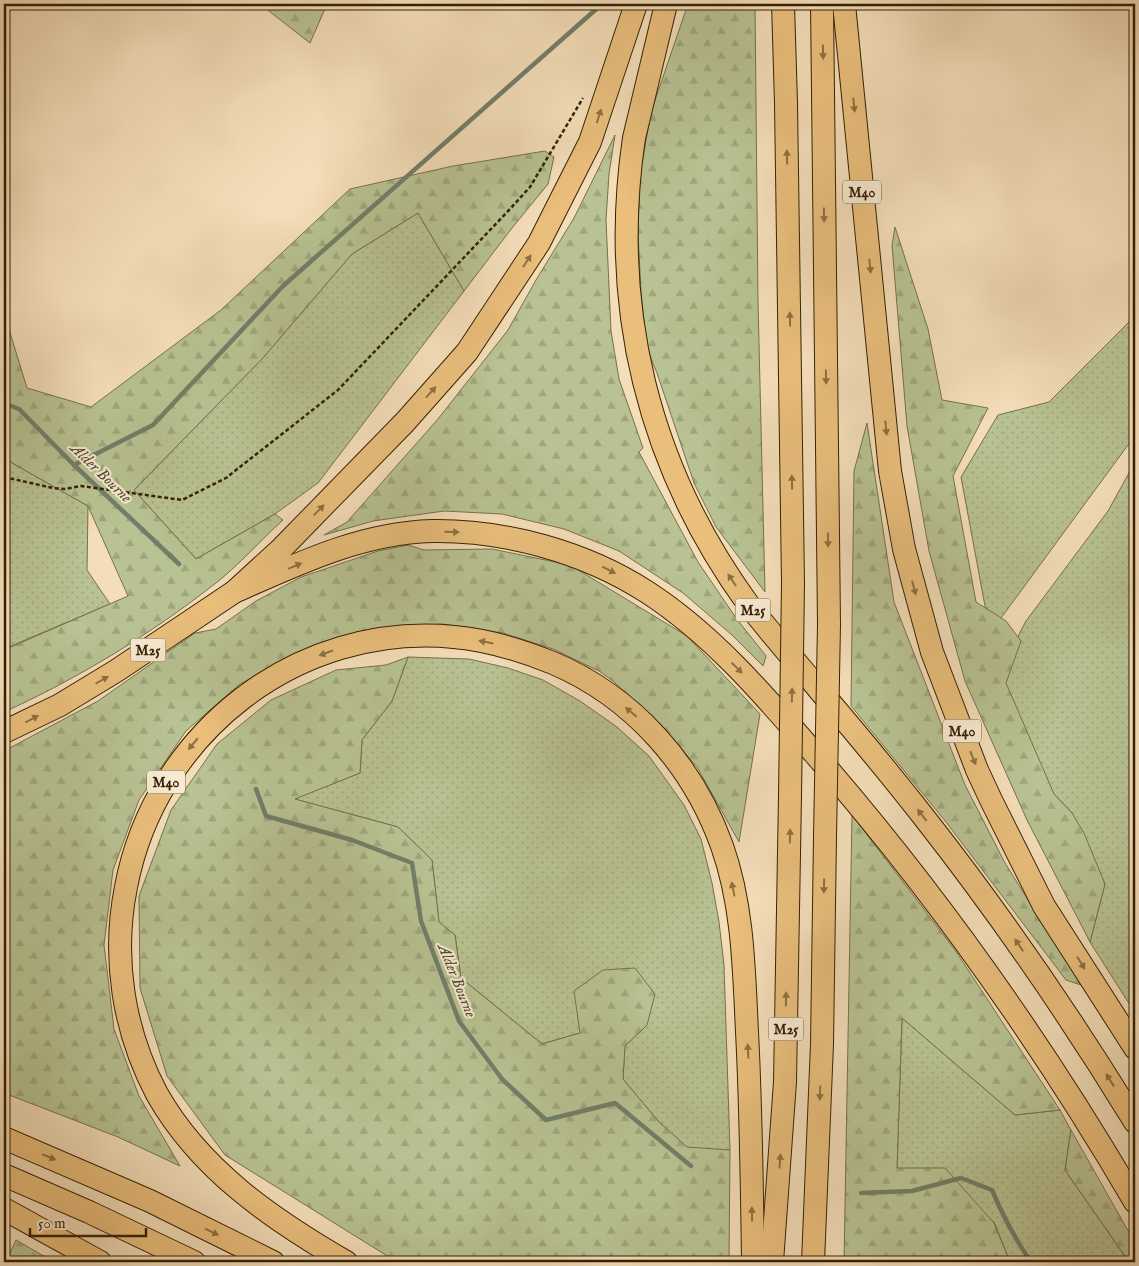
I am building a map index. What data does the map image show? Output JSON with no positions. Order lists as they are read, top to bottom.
{
  "streets": {
    "highway": ["M40", "M25"]
  },
  "water": ["Alder Bourne"],
  "scale_bar": "50 m"
}
